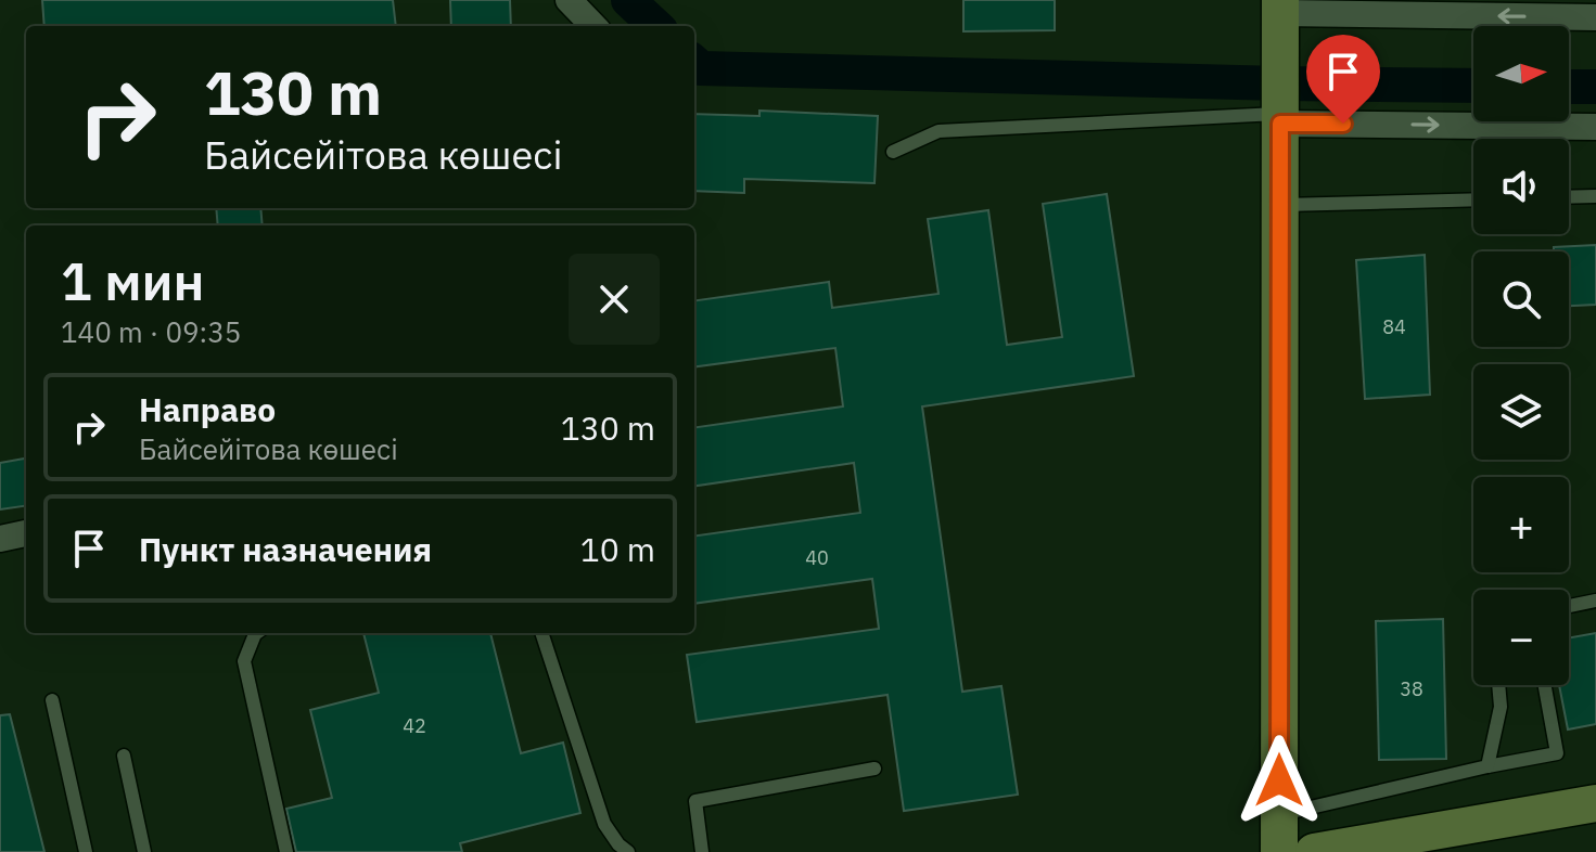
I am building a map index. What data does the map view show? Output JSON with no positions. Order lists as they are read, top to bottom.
{
  "house_numbers": [
    "84",
    "40",
    "38",
    "42"
  ],
  "north": "right",
  "page": {
    "map_buttons": ["+", "−"],
    "turn": ["130 m", "Байсейітова көшесі"],
    "heading": ["1 мин", "140 m · 09:35"],
    "list": [
      {
        "name": "Направо",
        "note": "Байсейітова көшесі",
        "value": "130 m"
      },
      {
        "name": "Пункт назначения",
        "value": "10 m"
      }
    ]
  }
}
